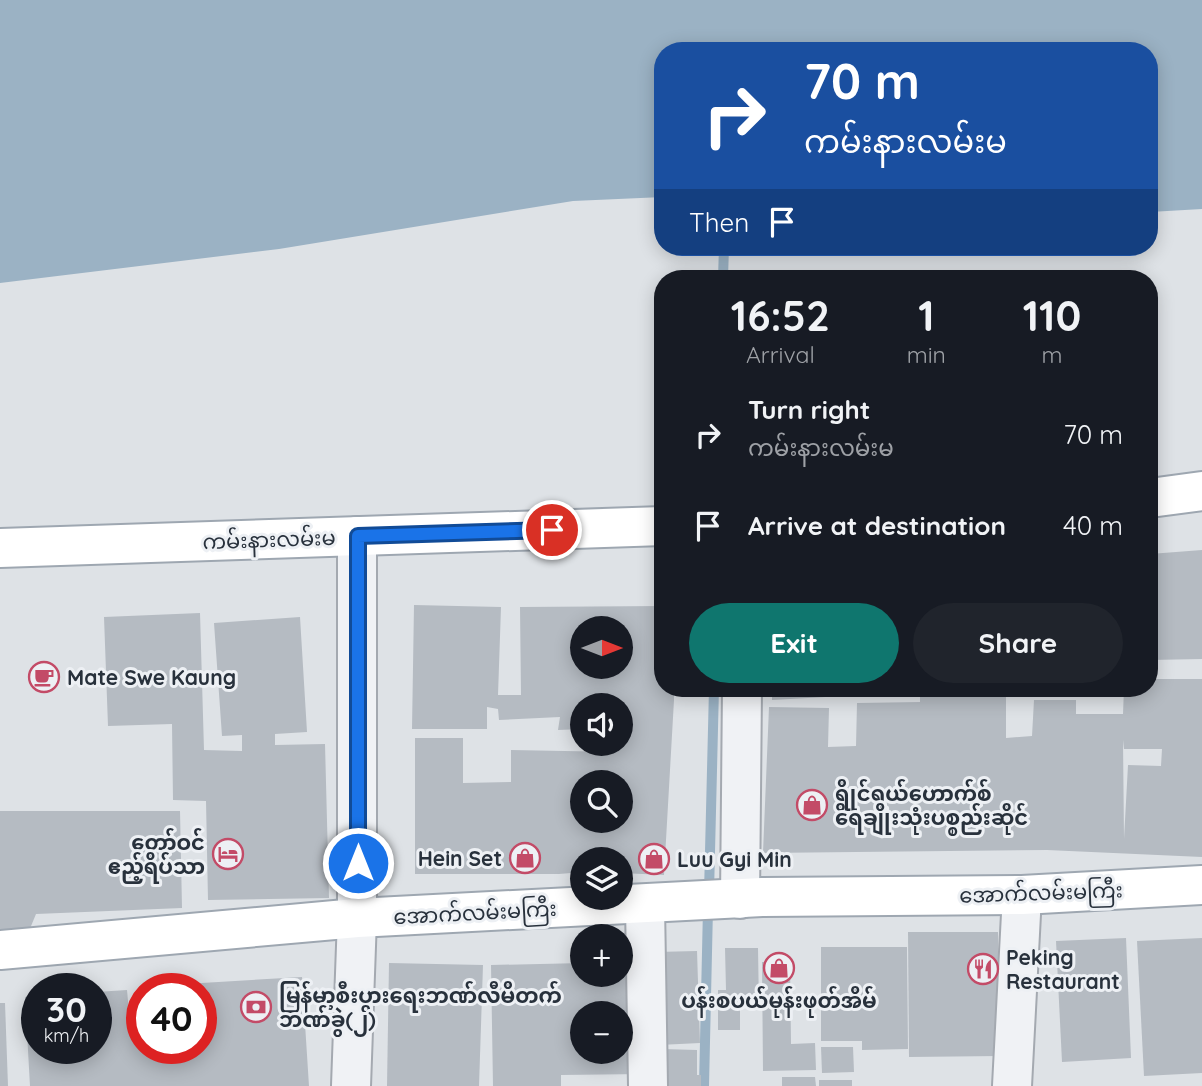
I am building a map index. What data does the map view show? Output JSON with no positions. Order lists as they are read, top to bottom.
{
  "streets": {
    "main road": ["ကမ်းနားလမ်းမ", "အောက်လမ်းမကြီး"]
  },
  "places": {
    "cafe": ["Mate Swe Kaung"],
    "shop": [
      "ရွိုင်ရယ်ဟောက်စ် ရေချိုးသုံးပစ္စည်းဆိုင်",
      "Hein Set",
      "Luu Gyi Min",
      "ပန်းစပယ်မုန်းဖုတ်အိမ်"
    ],
    "hotel": ["တော်ဝင် ဧည့်ရိပ်သာ"],
    "restaurant": ["Peking Restaurant"],
    "bank": ["မြန်မာ့စီးပွားရေးဘဏ်လီမိတက် ဘဏ်ခွဲ(၂)"]
  },
  "north": "right",
  "page": {
    "turn": ["70 m", "ကမ်းနားလမ်းမ"],
    "then": "Then",
    "eta": [
      "16:52",
      "Arrival",
      "1",
      "min",
      "110",
      "m"
    ],
    "list": [
      {
        "name": "Turn right",
        "note": "ကမ်းနားလမ်းမ",
        "value": "70 m"
      },
      {
        "name": "Arrive at destination",
        "value": "40 m"
      }
    ],
    "buttons": ["Exit", "Share"],
    "map_buttons": ["+", "−"],
    "speed": "30 km/h",
    "limit": "40"
  }
}
